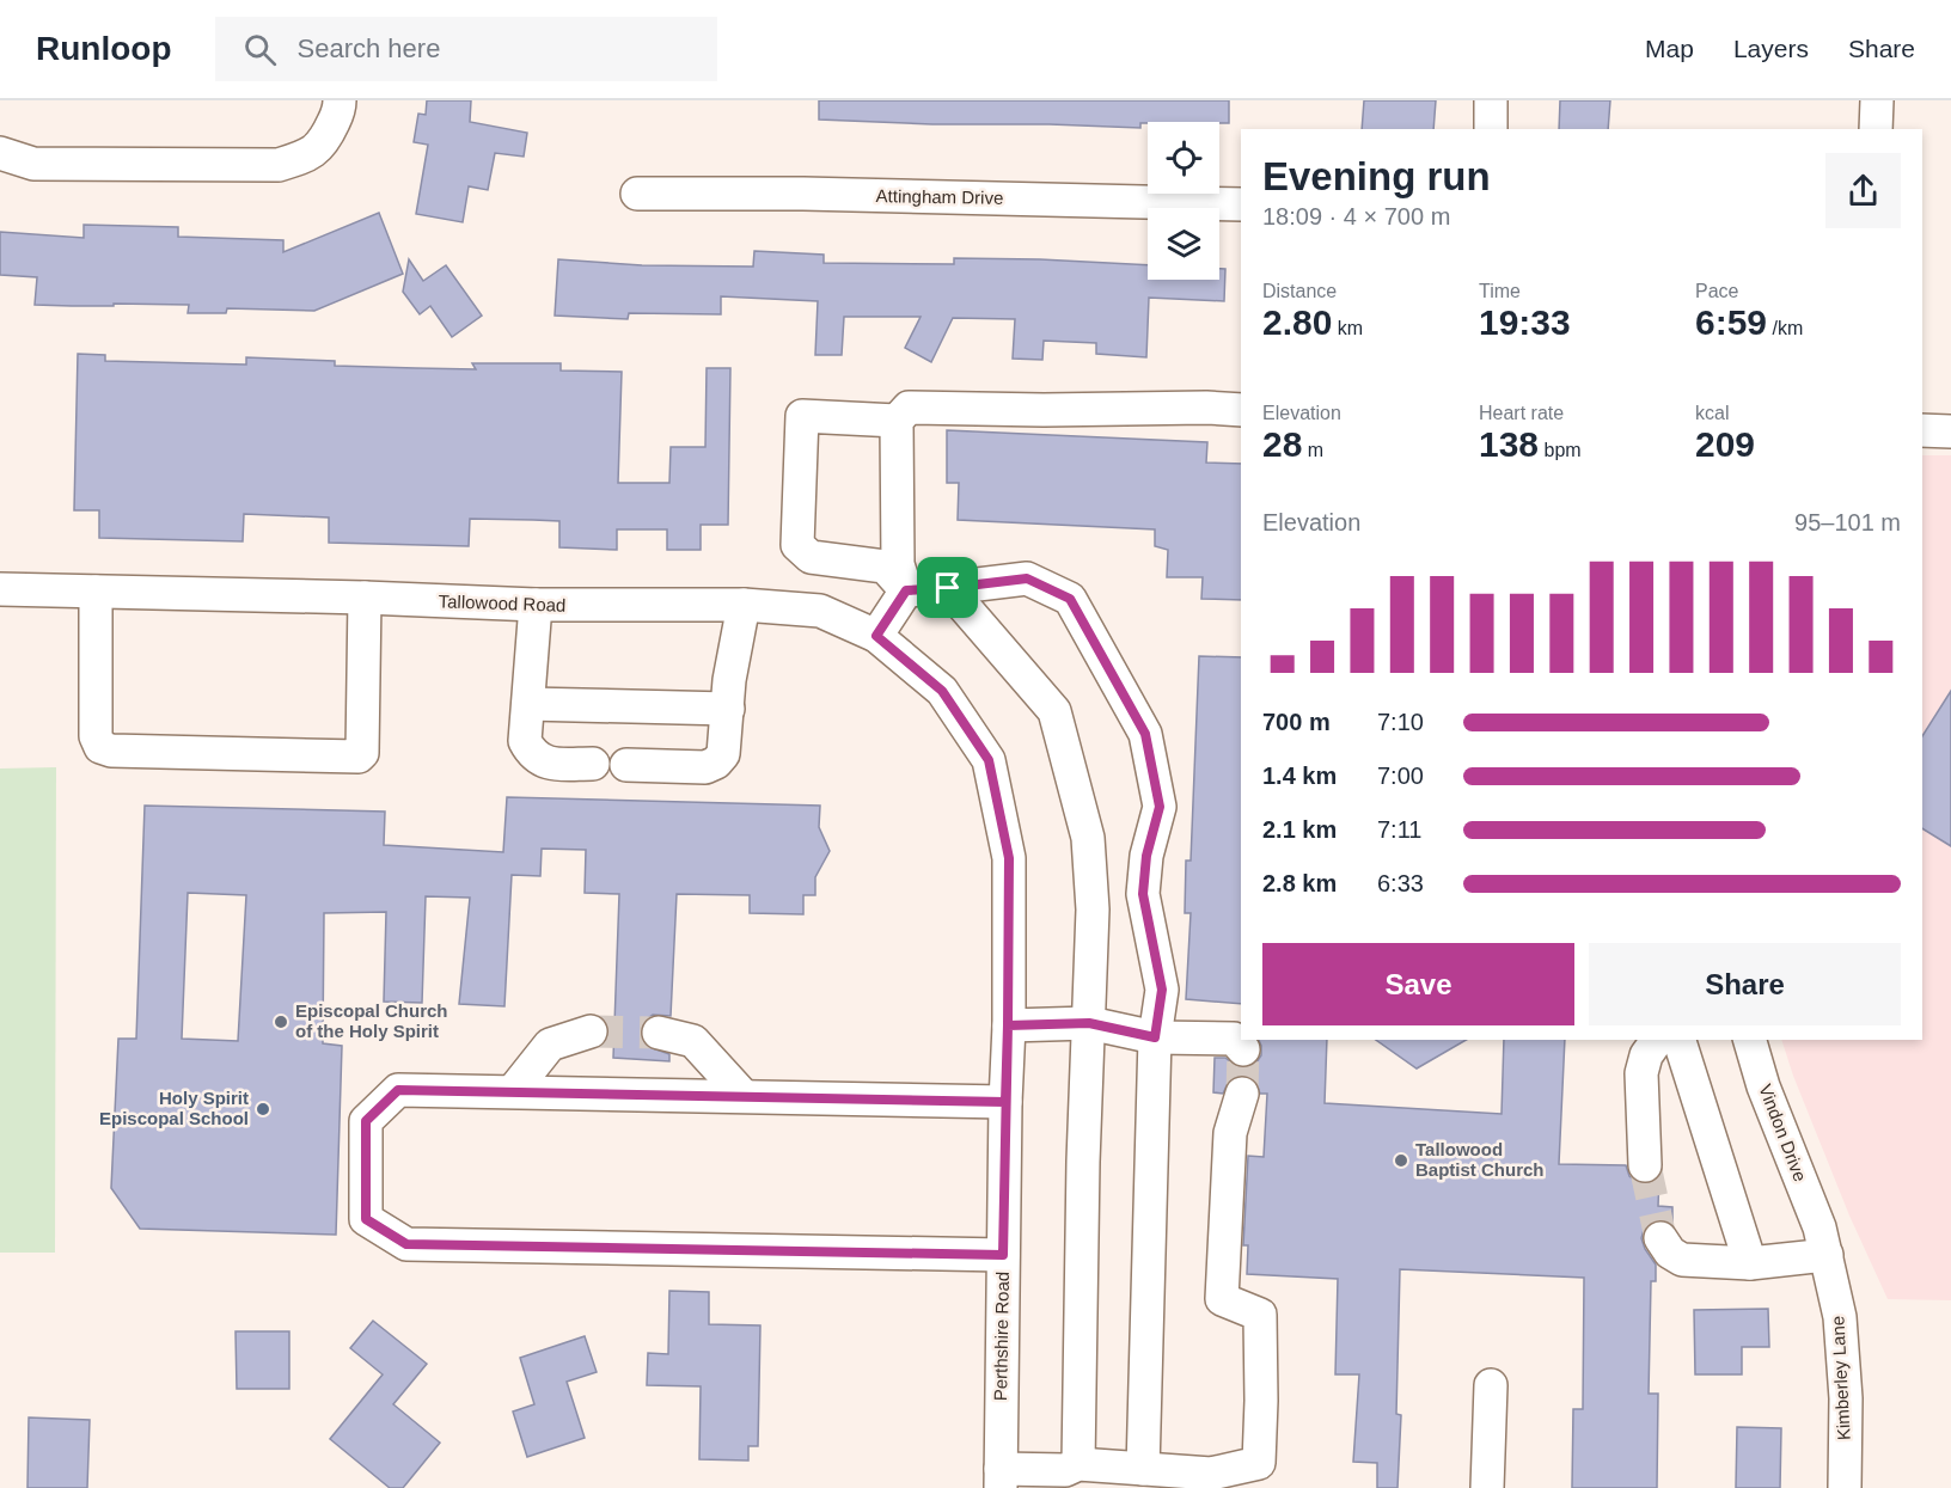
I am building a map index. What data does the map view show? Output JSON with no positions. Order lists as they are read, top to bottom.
{
  "streets": {
    "street": [
      "Attingham Drive",
      "Tallowood Road",
      "Vindon Drive",
      "Perthshire Road",
      "Kimberley Lane"
    ]
  },
  "crossings": [
    ["Tallowood Road", "Perthshire Road"],
    ["Vindon Drive", "Kimberley Lane"]
  ],
  "places": ["Episcopal Church of the Holy Spirit", "Holy Spirit Episcopal School", "Tallowood Baptist Church"],
  "page": {
    "header": "Runloop",
    "search": "Search here",
    "nav": ["Map", "Layers", "Share"],
    "heading": ["Evening run", "18:09 · 4 × 700 m"],
    "stats": [
      ["Distance", "2.80 km"],
      ["Time", "19:33"],
      ["Pace", "6:59 /km"],
      ["Elevation", "28 m"],
      ["Heart rate", "138 bpm"],
      ["kcal", "209"]
    ],
    "chart": ["Elevation", "95–101 m"],
    "list": [
      {
        "name": "700 m",
        "note": "7:10"
      },
      {
        "name": "1.4 km",
        "note": "7:00"
      },
      {
        "name": "2.1 km",
        "note": "7:11"
      },
      {
        "name": "2.8 km",
        "note": "6:33"
      }
    ],
    "buttons": ["Save", "Share"]
  }
}
